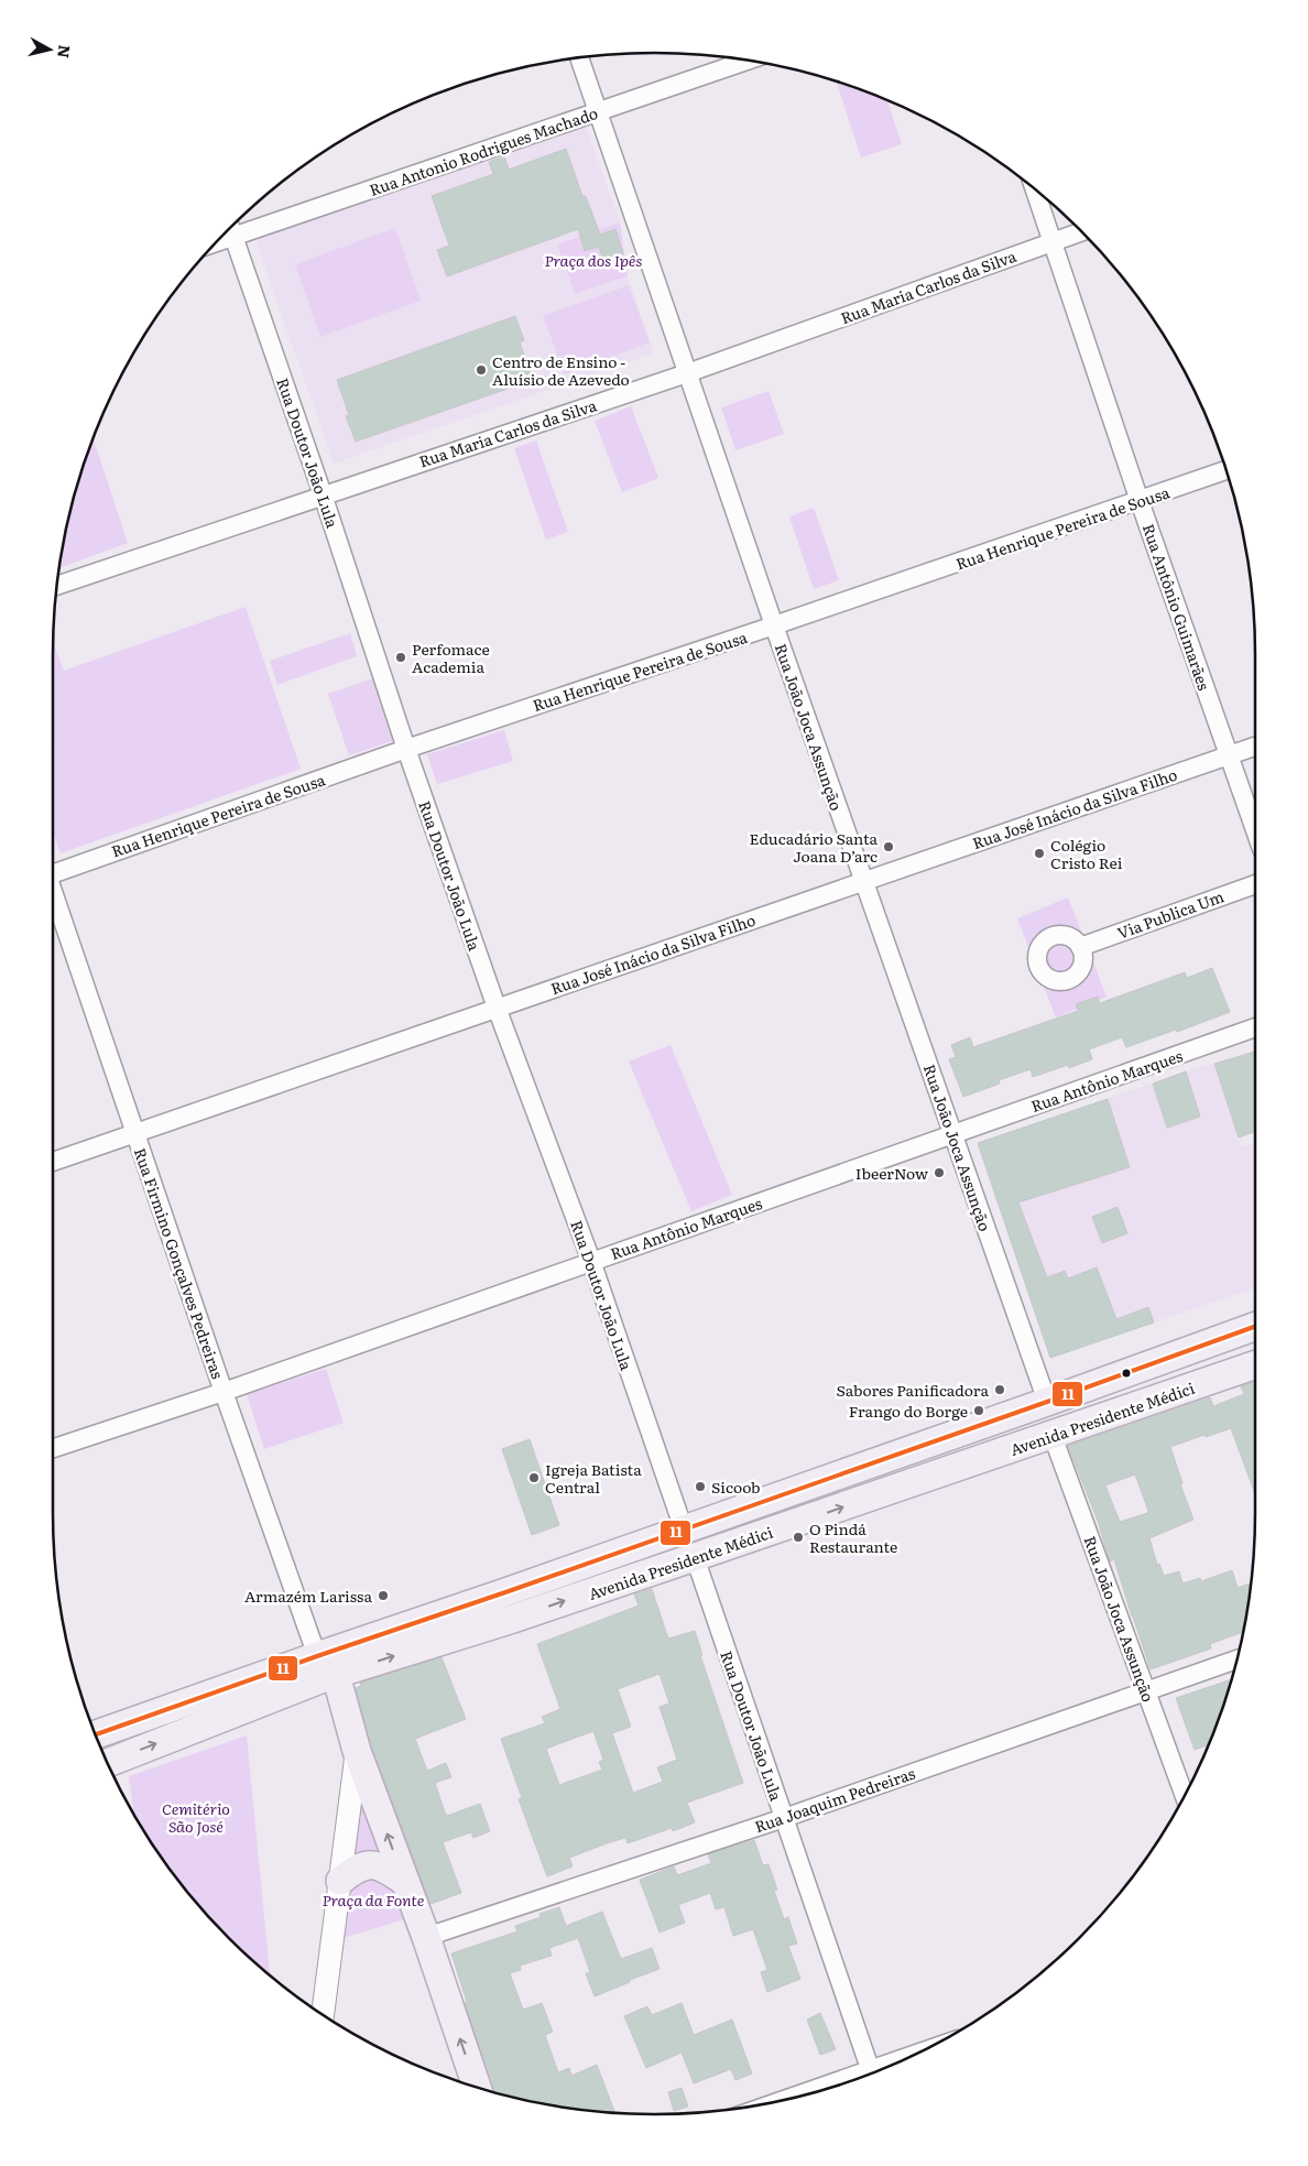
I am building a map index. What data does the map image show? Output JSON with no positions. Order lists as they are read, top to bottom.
{
  "streets": {
    "main road": ["Rua Firmino Gonçalves Pedreiras", "Avenida Presidente Médici"],
    "street": [
      "Rua Antonio Rodrigues Machado",
      "Rua Maria Carlos da Silva",
      "Rua Doutor João Lula",
      "Rua Henrique Pereira de Sousa",
      "Rua Antônio Guimarães",
      "Rua João Joca Assunção",
      "Rua José Inácio da Silva Filho",
      "Via Publica Um",
      "Rua Antônio Marques",
      "Rua Joaquim Pedreiras"
    ]
  },
  "crossings": [
    ["Rua Antonio Rodrigues Machado", "Rua Doutor João Lula"],
    ["Rua Antonio Rodrigues Machado", "Rua João Joca Assunção"],
    ["Rua Maria Carlos da Silva", "Rua Doutor João Lula"],
    ["Rua Maria Carlos da Silva", "Rua Antônio Guimarães"],
    ["Rua Maria Carlos da Silva", "Rua João Joca Assunção"],
    ["Rua Doutor João Lula", "Rua Henrique Pereira de Sousa"],
    ["Rua Doutor João Lula", "Rua José Inácio da Silva Filho"],
    ["Rua Doutor João Lula", "Rua Antônio Marques"],
    ["Rua Doutor João Lula", "Avenida Presidente Médici"],
    ["Rua Doutor João Lula", "Rua Joaquim Pedreiras"],
    ["Rua Henrique Pereira de Sousa", "Rua Antônio Guimarães"],
    ["Rua Henrique Pereira de Sousa", "Rua João Joca Assunção"],
    ["Rua Antônio Guimarães", "Rua José Inácio da Silva Filho"],
    ["Rua João Joca Assunção", "Rua José Inácio da Silva Filho"],
    ["Rua João Joca Assunção", "Rua Antônio Marques"],
    ["Rua João Joca Assunção", "Avenida Presidente Médici"],
    ["Rua João Joca Assunção", "Rua Joaquim Pedreiras"],
    ["Rua José Inácio da Silva Filho", "Rua Firmino Gonçalves Pedreiras"],
    ["Rua Antônio Marques", "Rua Firmino Gonçalves Pedreiras"],
    ["Rua Firmino Gonçalves Pedreiras", "Avenida Presidente Médici"],
    ["Rua Firmino Gonçalves Pedreiras", "Rua Joaquim Pedreiras"]
  ],
  "parks": ["Praça dos Ipês", "Cemitério São José", "Praça da Fonte"],
  "places": [
    "Centro de Ensino - Aluísio de Azevedo",
    "Perfomace Academia",
    "Educadário Santa Joana D’arc",
    "Colégio Cristo Rei",
    "IbeerNow",
    "Sabores Panificadora",
    "Frango do Borge",
    "Igreja Batista Central",
    "Sicoob",
    "O Pindá Restaurante",
    "Armazém Larissa"
  ],
  "lines": ["transit line 11"],
  "north": "right"
}
